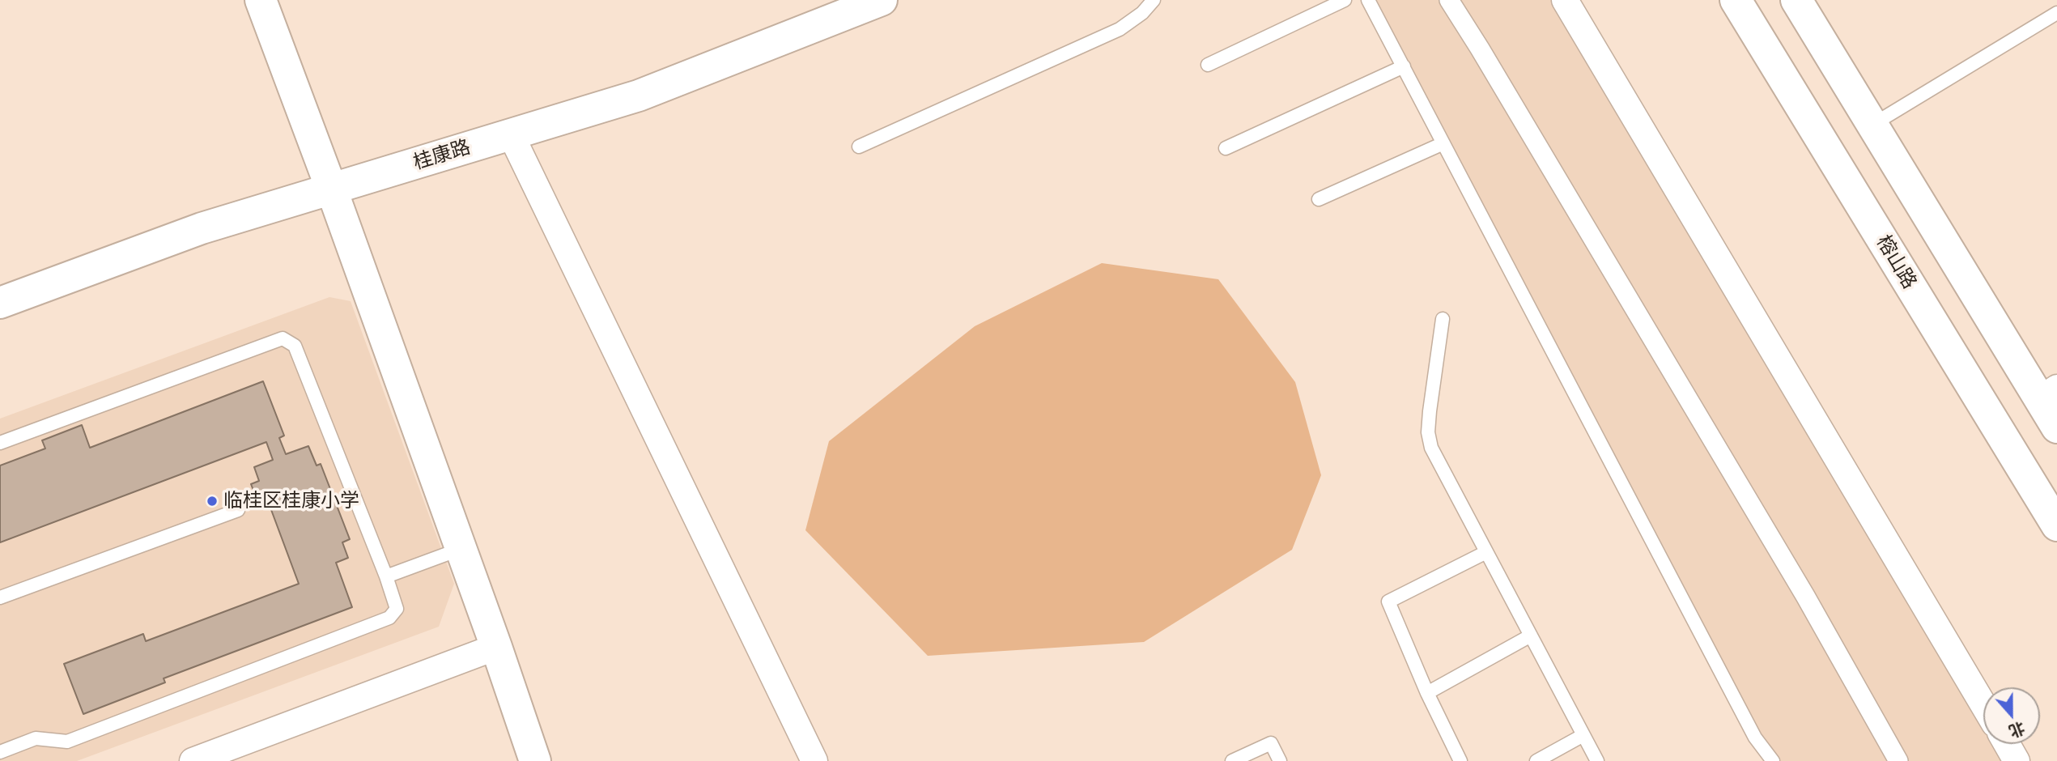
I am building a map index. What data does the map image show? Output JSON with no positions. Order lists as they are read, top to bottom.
{
  "streets": {
    "street": ["桂康路", "榕山路"]
  },
  "places": ["临桂区桂康小学"],
  "north": "bottom"
}
